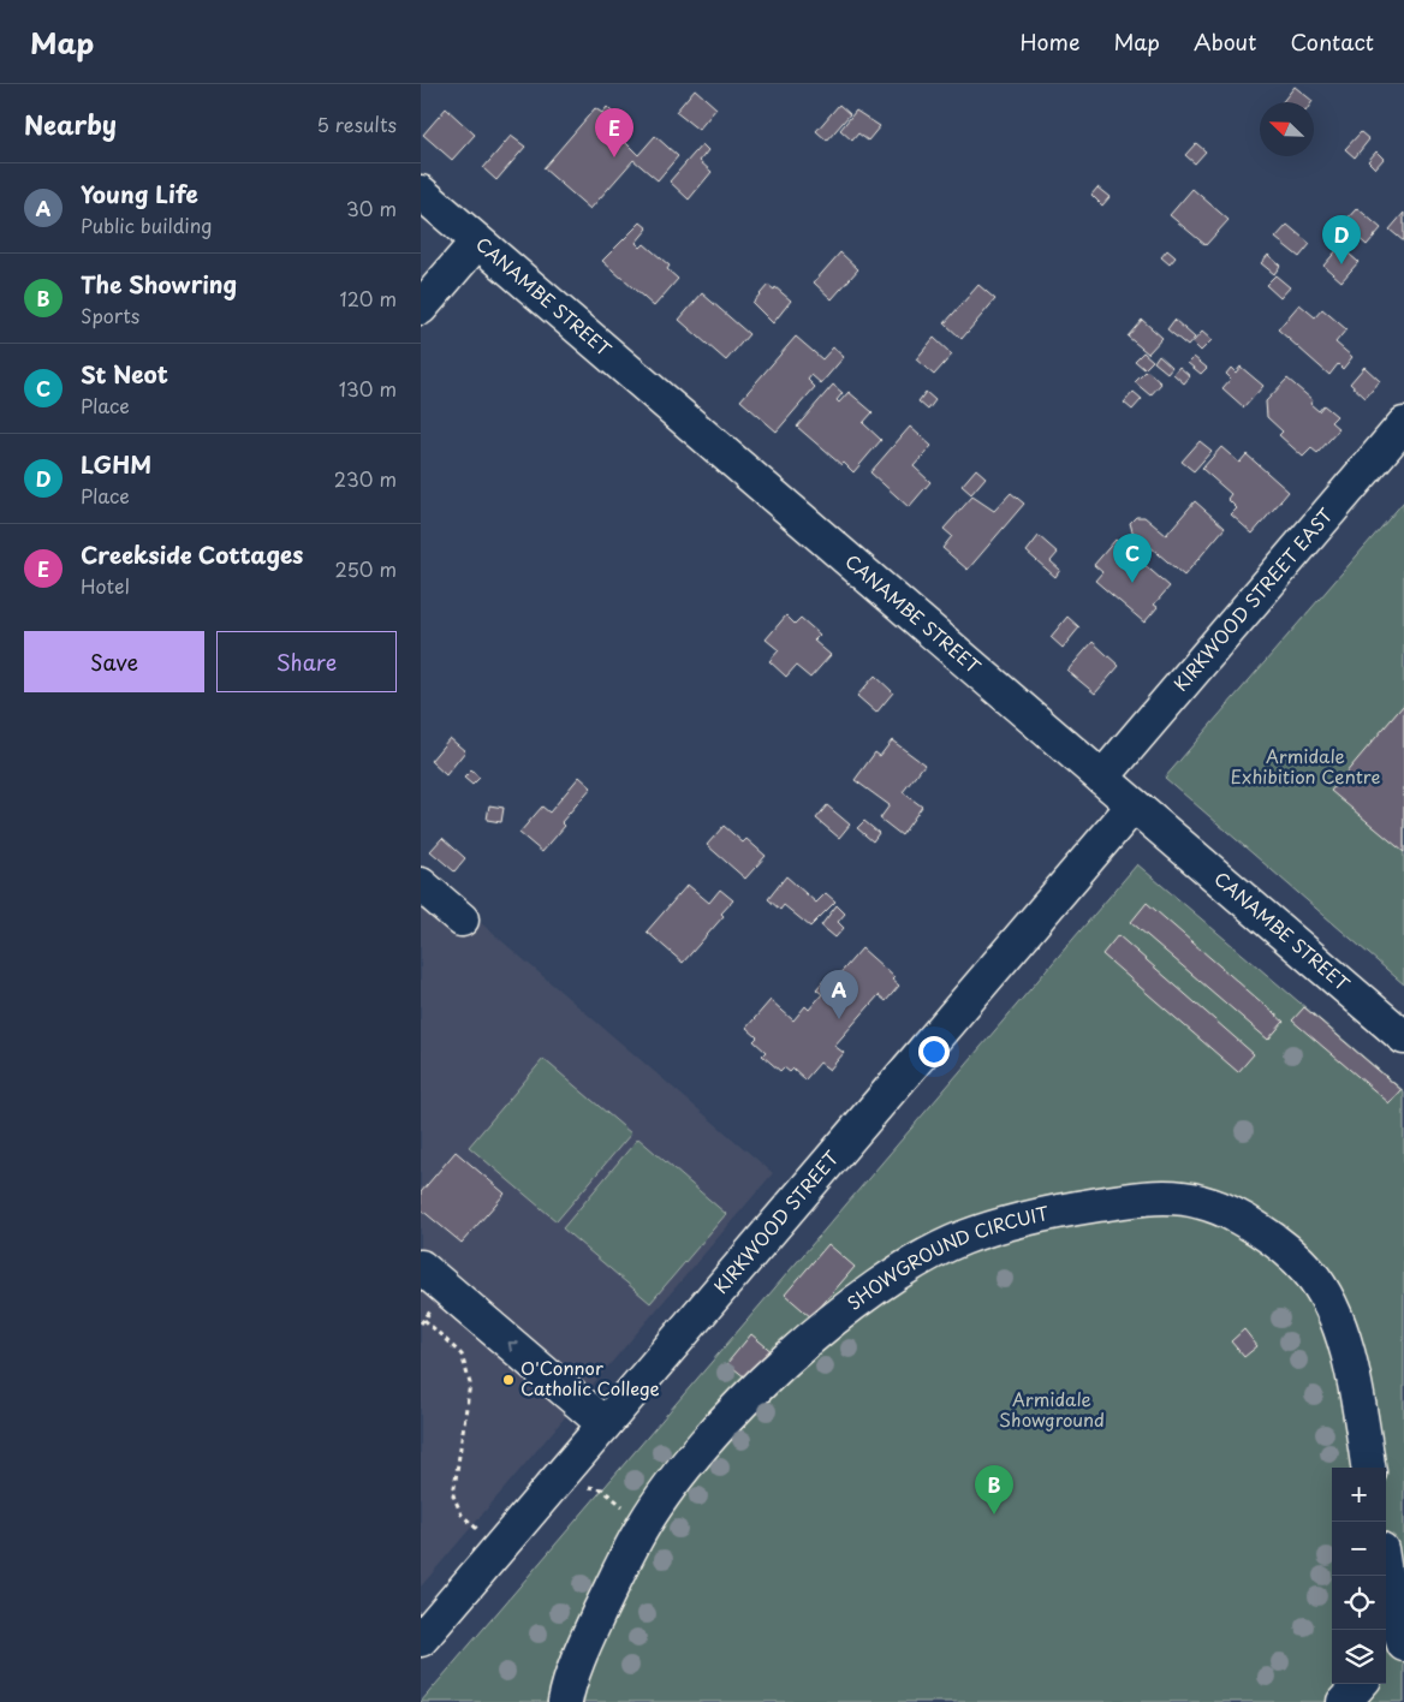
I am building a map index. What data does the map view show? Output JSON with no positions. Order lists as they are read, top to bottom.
{
  "streets": {
    "street": [
      "CANAMBE STREET",
      "KIRKWOOD STREET EAST",
      "KIRKWOOD STREET",
      "SHOWGROUND CIRCUIT"
    ]
  },
  "crossings": [
    ["CANAMBE STREET", "KIRKWOOD STREET EAST"],
    ["CANAMBE STREET", "KIRKWOOD STREET"]
  ],
  "parks": ["Armidale Exhibition Centre", "Armidale Showground"],
  "places": ["O'Connor Catholic College"],
  "north": "top left",
  "page": {
    "header": "Map",
    "nav": [
      "Home",
      "Map",
      "About",
      "Contact"
    ],
    "heading": ["Nearby", "5 results"],
    "pins": [
      "E",
      "D",
      "C",
      "A",
      "B"
    ],
    "list": [
      {
        "mark": "A",
        "name": "Young Life",
        "note": "Public building",
        "value": "30 m"
      },
      {
        "mark": "B",
        "name": "The Showring",
        "note": "Sports",
        "value": "120 m"
      },
      {
        "mark": "C",
        "name": "St Neot",
        "note": "Place",
        "value": "130 m"
      },
      {
        "mark": "D",
        "name": "LGHM",
        "note": "Place",
        "value": "230 m"
      },
      {
        "mark": "E",
        "name": "Creekside Cottages",
        "note": "Hotel",
        "value": "250 m"
      }
    ],
    "buttons": ["Save", "Share"],
    "map_buttons": ["+", "−"]
  }
}
